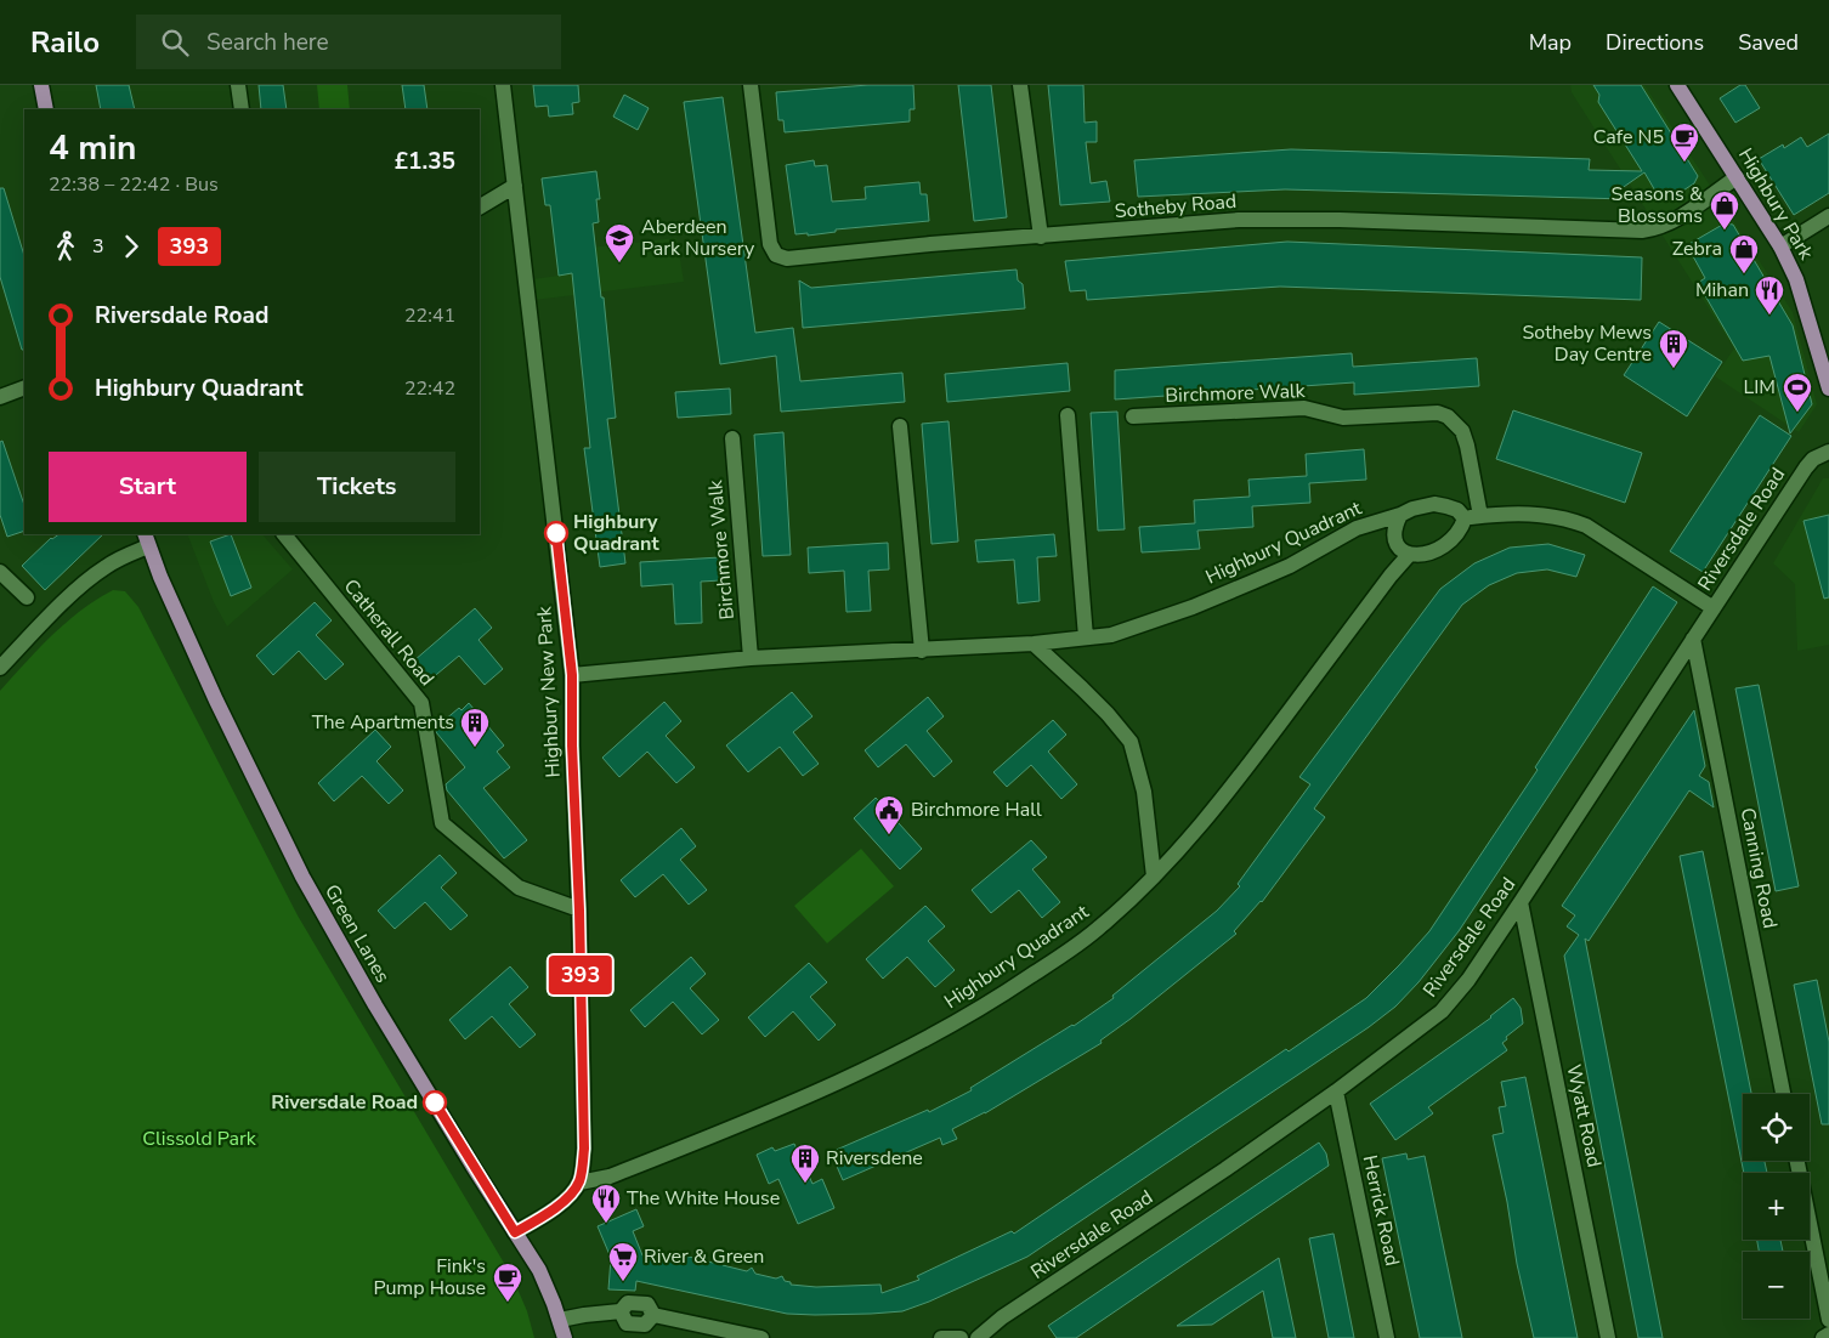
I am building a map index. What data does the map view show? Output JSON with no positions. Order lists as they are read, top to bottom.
{
  "streets": {
    "main road": ["Highbury Park", "Green Lanes"],
    "street": [
      "Sotheby Road",
      "Birchmore Walk",
      "Riversdale Road",
      "Highbury Quadrant",
      "Catherall Road",
      "Highbury New Park",
      "Canning Road",
      "Wyatt Road",
      "Herrick Road"
    ]
  },
  "crossings": [
    ["Highbury Park", "Sotheby Road"],
    ["Birchmore Walk", "Highbury Quadrant"],
    ["Riversdale Road", "Canning Road"],
    ["Riversdale Road", "Wyatt Road"],
    ["Riversdale Road", "Herrick Road"],
    ["Highbury Quadrant", "Highbury New Park"],
    ["Catherall Road", "Highbury New Park"]
  ],
  "parks": ["Clissold Park"],
  "places": {
    "cafe": ["Cafe N5", "Fink's Pump House"],
    "shop": ["Seasons & Blossoms", "Zebra"],
    "school or university": ["Aberdeen Park Nursery"],
    "restaurant": ["Mihan", "The White House"],
    "building": ["Sotheby Mews Day Centre", "The Apartments", "Riversdene"],
    "sports": ["LIM"],
    "other": ["Highbury Quadrant", "Riversdale Road"],
    "public building": ["Birchmore Hall"],
    "supermarket": ["River & Green"]
  },
  "lines": ["bus line 393"],
  "page": {
    "header": "Railo",
    "search": "Search here",
    "nav": ["Map", "Directions", "Saved"],
    "on_map": "393",
    "heading": ["4 min", "22:38 – 22:42 · Bus", "£1.35"],
    "legs": ["3", "393"],
    "list": [
      {
        "name": "Riversdale Road",
        "value": "22:41"
      },
      {
        "name": "Highbury Quadrant",
        "value": "22:42"
      }
    ],
    "buttons": ["Start", "Tickets"],
    "map_buttons": ["+", "−"]
  }
}
